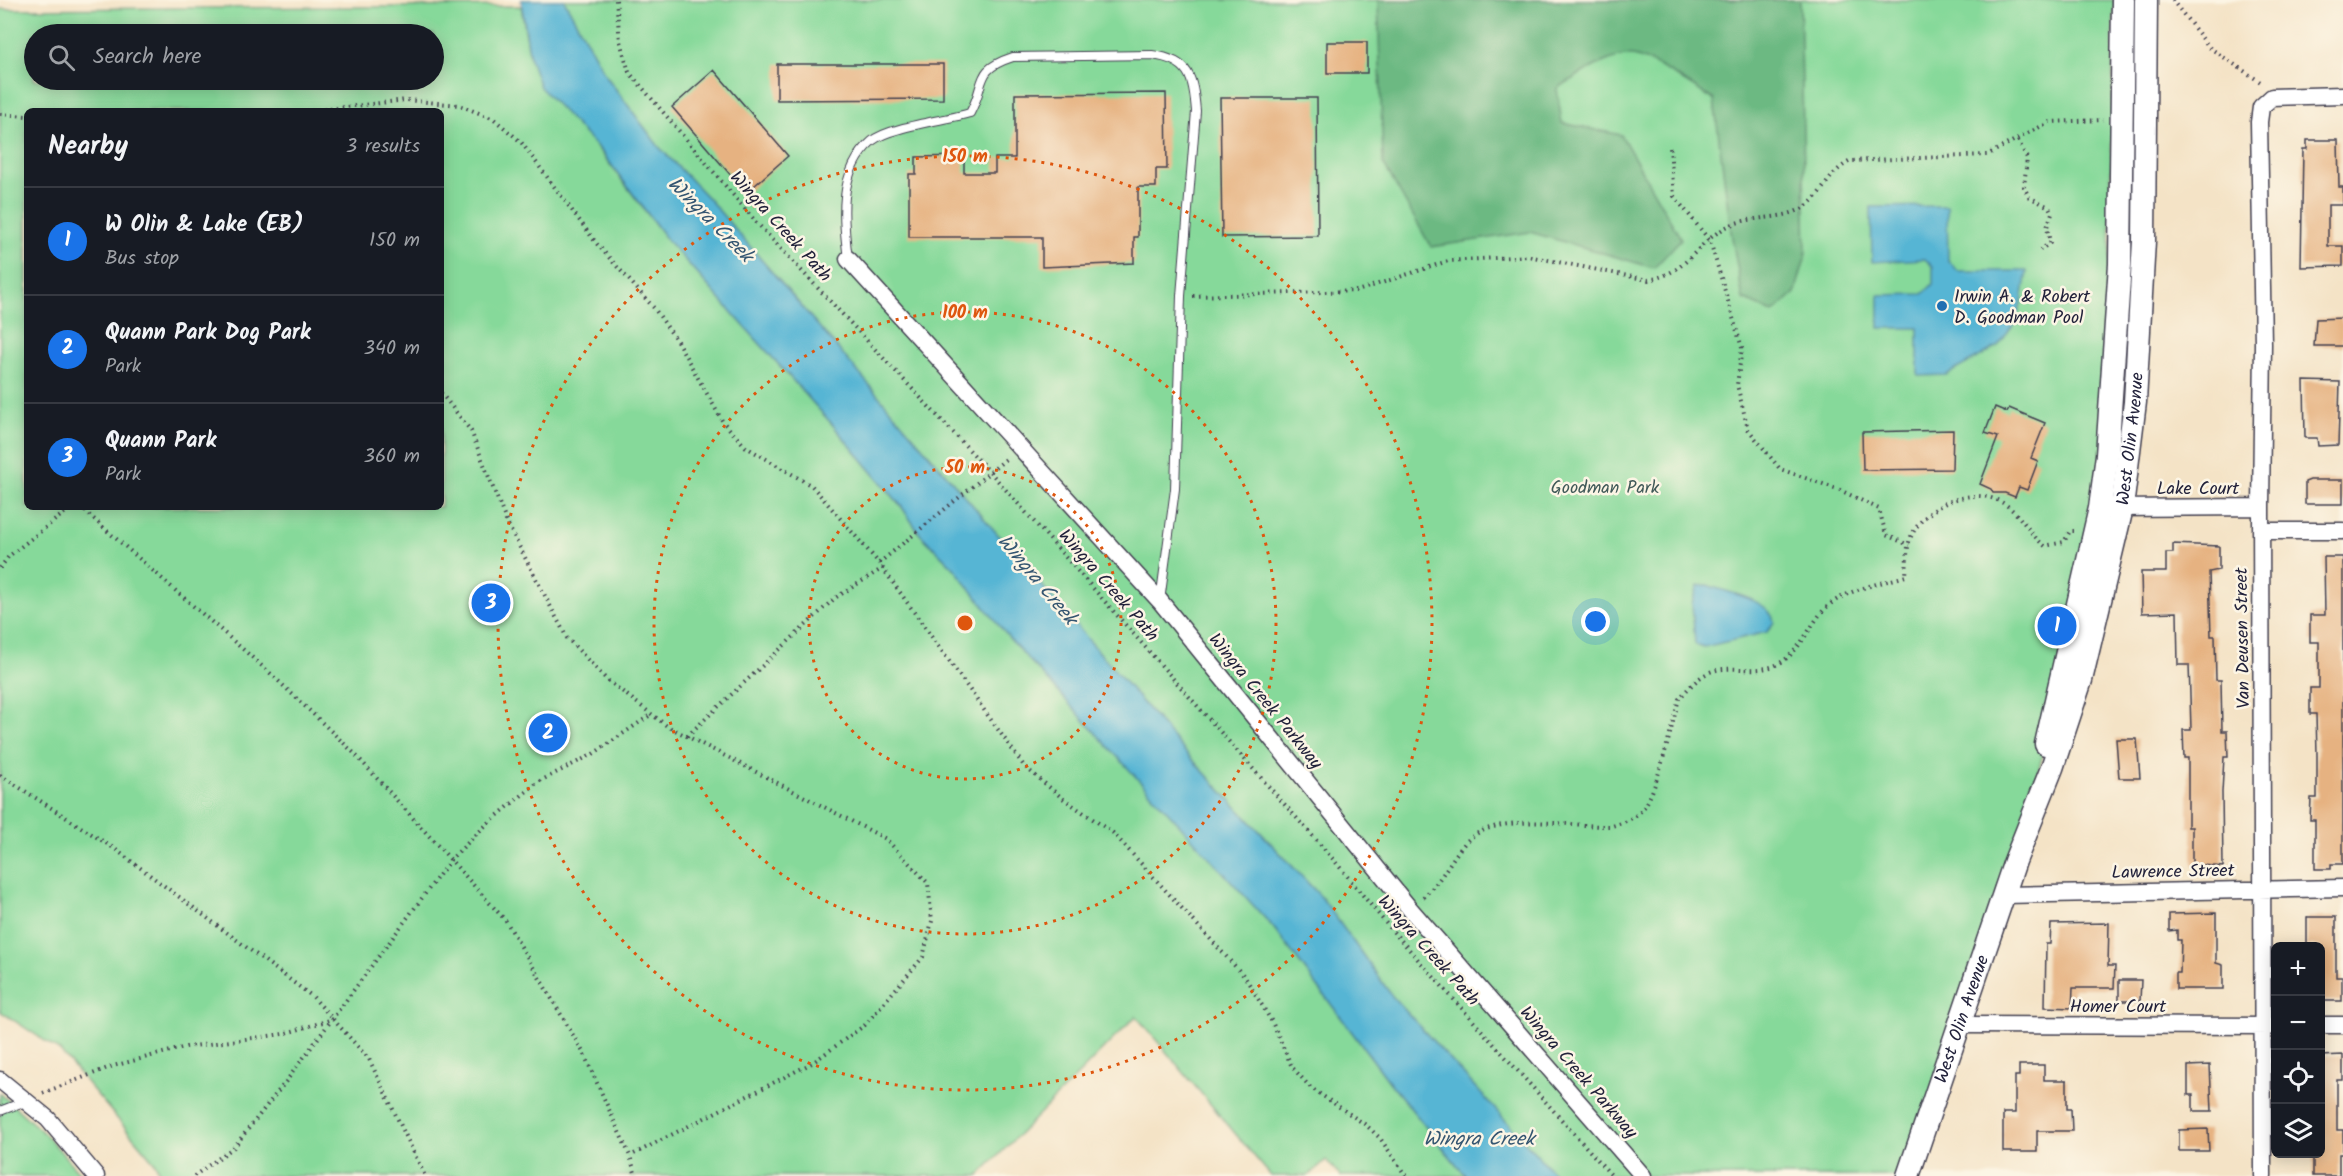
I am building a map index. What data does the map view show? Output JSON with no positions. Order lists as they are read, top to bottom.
{
  "streets": {
    "street": [
      "West Olin Avenue",
      "Lake Court",
      "Van Deusen Street",
      "Wingra Creek Parkway",
      "Lawrence Street",
      "Homer Court"
    ],
    "path": ["Wingra Creek Path"]
  },
  "crossings": [
    ["West Olin Avenue", "Lake Court"],
    ["West Olin Avenue", "Lawrence Street"],
    ["West Olin Avenue", "Homer Court"],
    ["Lake Court", "Van Deusen Street"],
    ["Van Deusen Street", "Lawrence Street"],
    ["Van Deusen Street", "Homer Court"]
  ],
  "water": ["Wingra Creek"],
  "parks": ["Goodman Park"],
  "places": ["Irwin A. & Robert D. Goodman Pool"],
  "page": {
    "search": "Search here",
    "heading": ["Nearby", "3 results"],
    "list": [
      {
        "mark": "1",
        "name": "W Olin & Lake (EB)",
        "note": "Bus stop",
        "value": "150 m"
      },
      {
        "mark": "2",
        "name": "Quann Park Dog Park",
        "note": "Park",
        "value": "340 m"
      },
      {
        "mark": "3",
        "name": "Quann Park",
        "note": "Park",
        "value": "360 m"
      }
    ],
    "pins": ["3", "1", "2"],
    "map_buttons": ["+", "−"]
  },
  "rings": ["150 m", "100 m", "50 m"]
}
